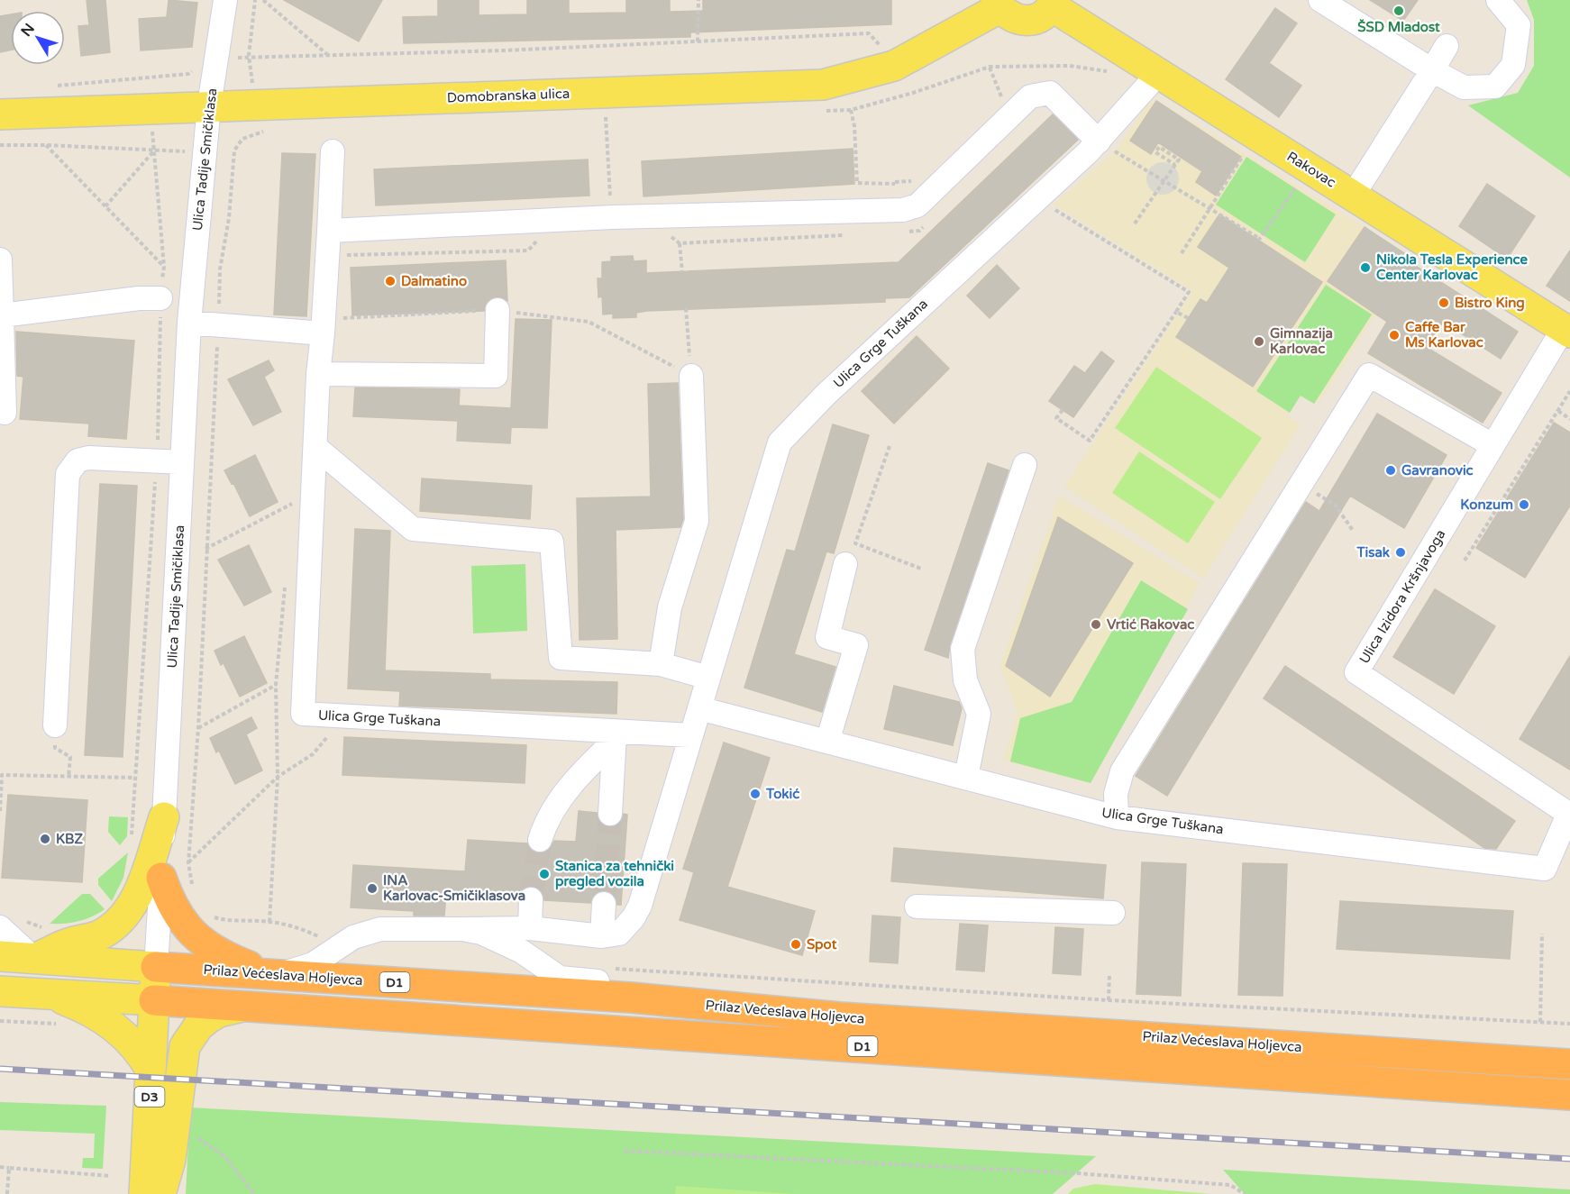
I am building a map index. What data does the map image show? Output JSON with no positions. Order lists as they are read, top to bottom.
{
  "streets": {
    "highway": ["Prilaz Većeslava Holjevca", "D1"],
    "main road": [
      "Domobranska ulica",
      "Ulica Tadije Smičiklasa",
      "Rakovac",
      "D3"
    ],
    "street": ["Ulica Grge Tuškana", "Ulica Izidora Kršnjavoga"]
  },
  "crossings": [
    ["Domobranska ulica", "Ulica Tadije Smičiklasa"],
    ["Ulica Tadije Smičiklasa", "Prilaz Većeslava Holjevca"],
    ["Rakovac", "Ulica Grge Tuškana"],
    ["Rakovac", "Ulica Izidora Kršnjavoga"],
    ["Ulica Grge Tuškana", "Ulica Izidora Kršnjavoga"]
  ],
  "places": [
    "ŠSD Mladost",
    "Nikola Tesla Experience Center Karlovac",
    "Dalmatino",
    "Bistro King",
    "Caffe Bar Ms Karlovac",
    "Gimnazija Karlovac",
    "Gavranovic",
    "Konzum",
    "Tisak",
    "Vrtić Rakovac",
    "Tokić",
    "KBZ",
    "Stanica za tehnički pregled vozila",
    "INA Karlovac-Smičiklasova",
    "Spot"
  ],
  "north": "top left"
}
